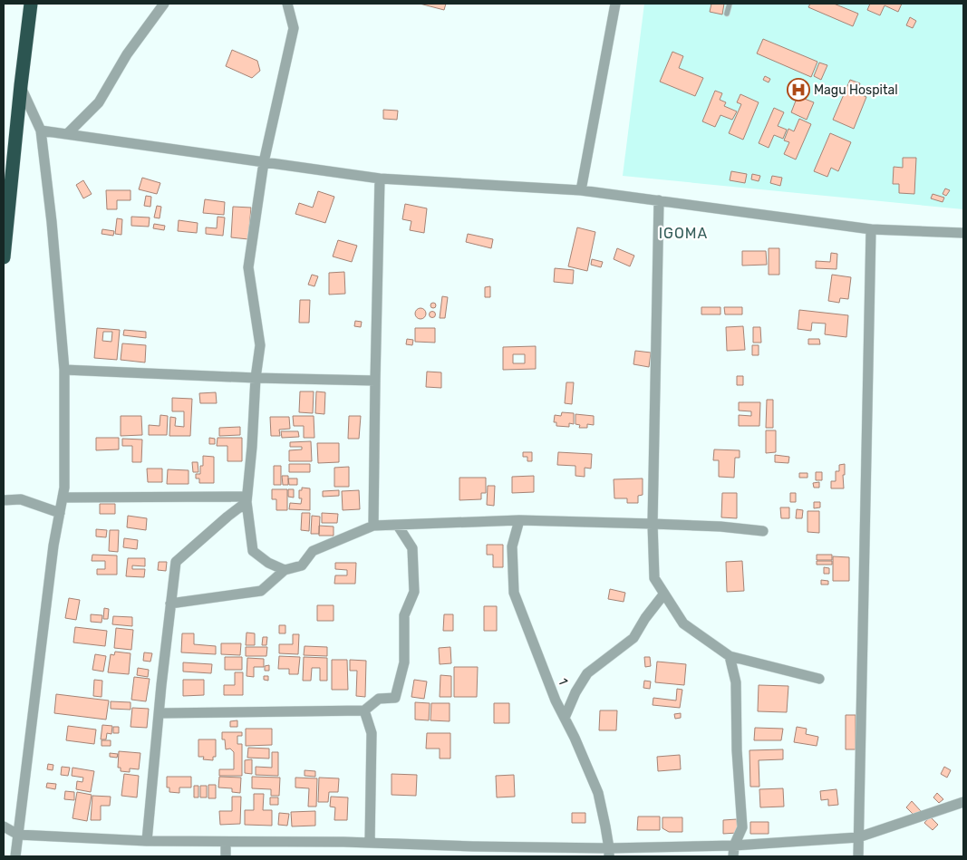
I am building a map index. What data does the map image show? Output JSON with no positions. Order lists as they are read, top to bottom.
{
  "streets": {
    "street": ["1"]
  },
  "districts": ["IGOMA"],
  "places": {
    "hospital": ["Magu Hospital"]
  }
}
